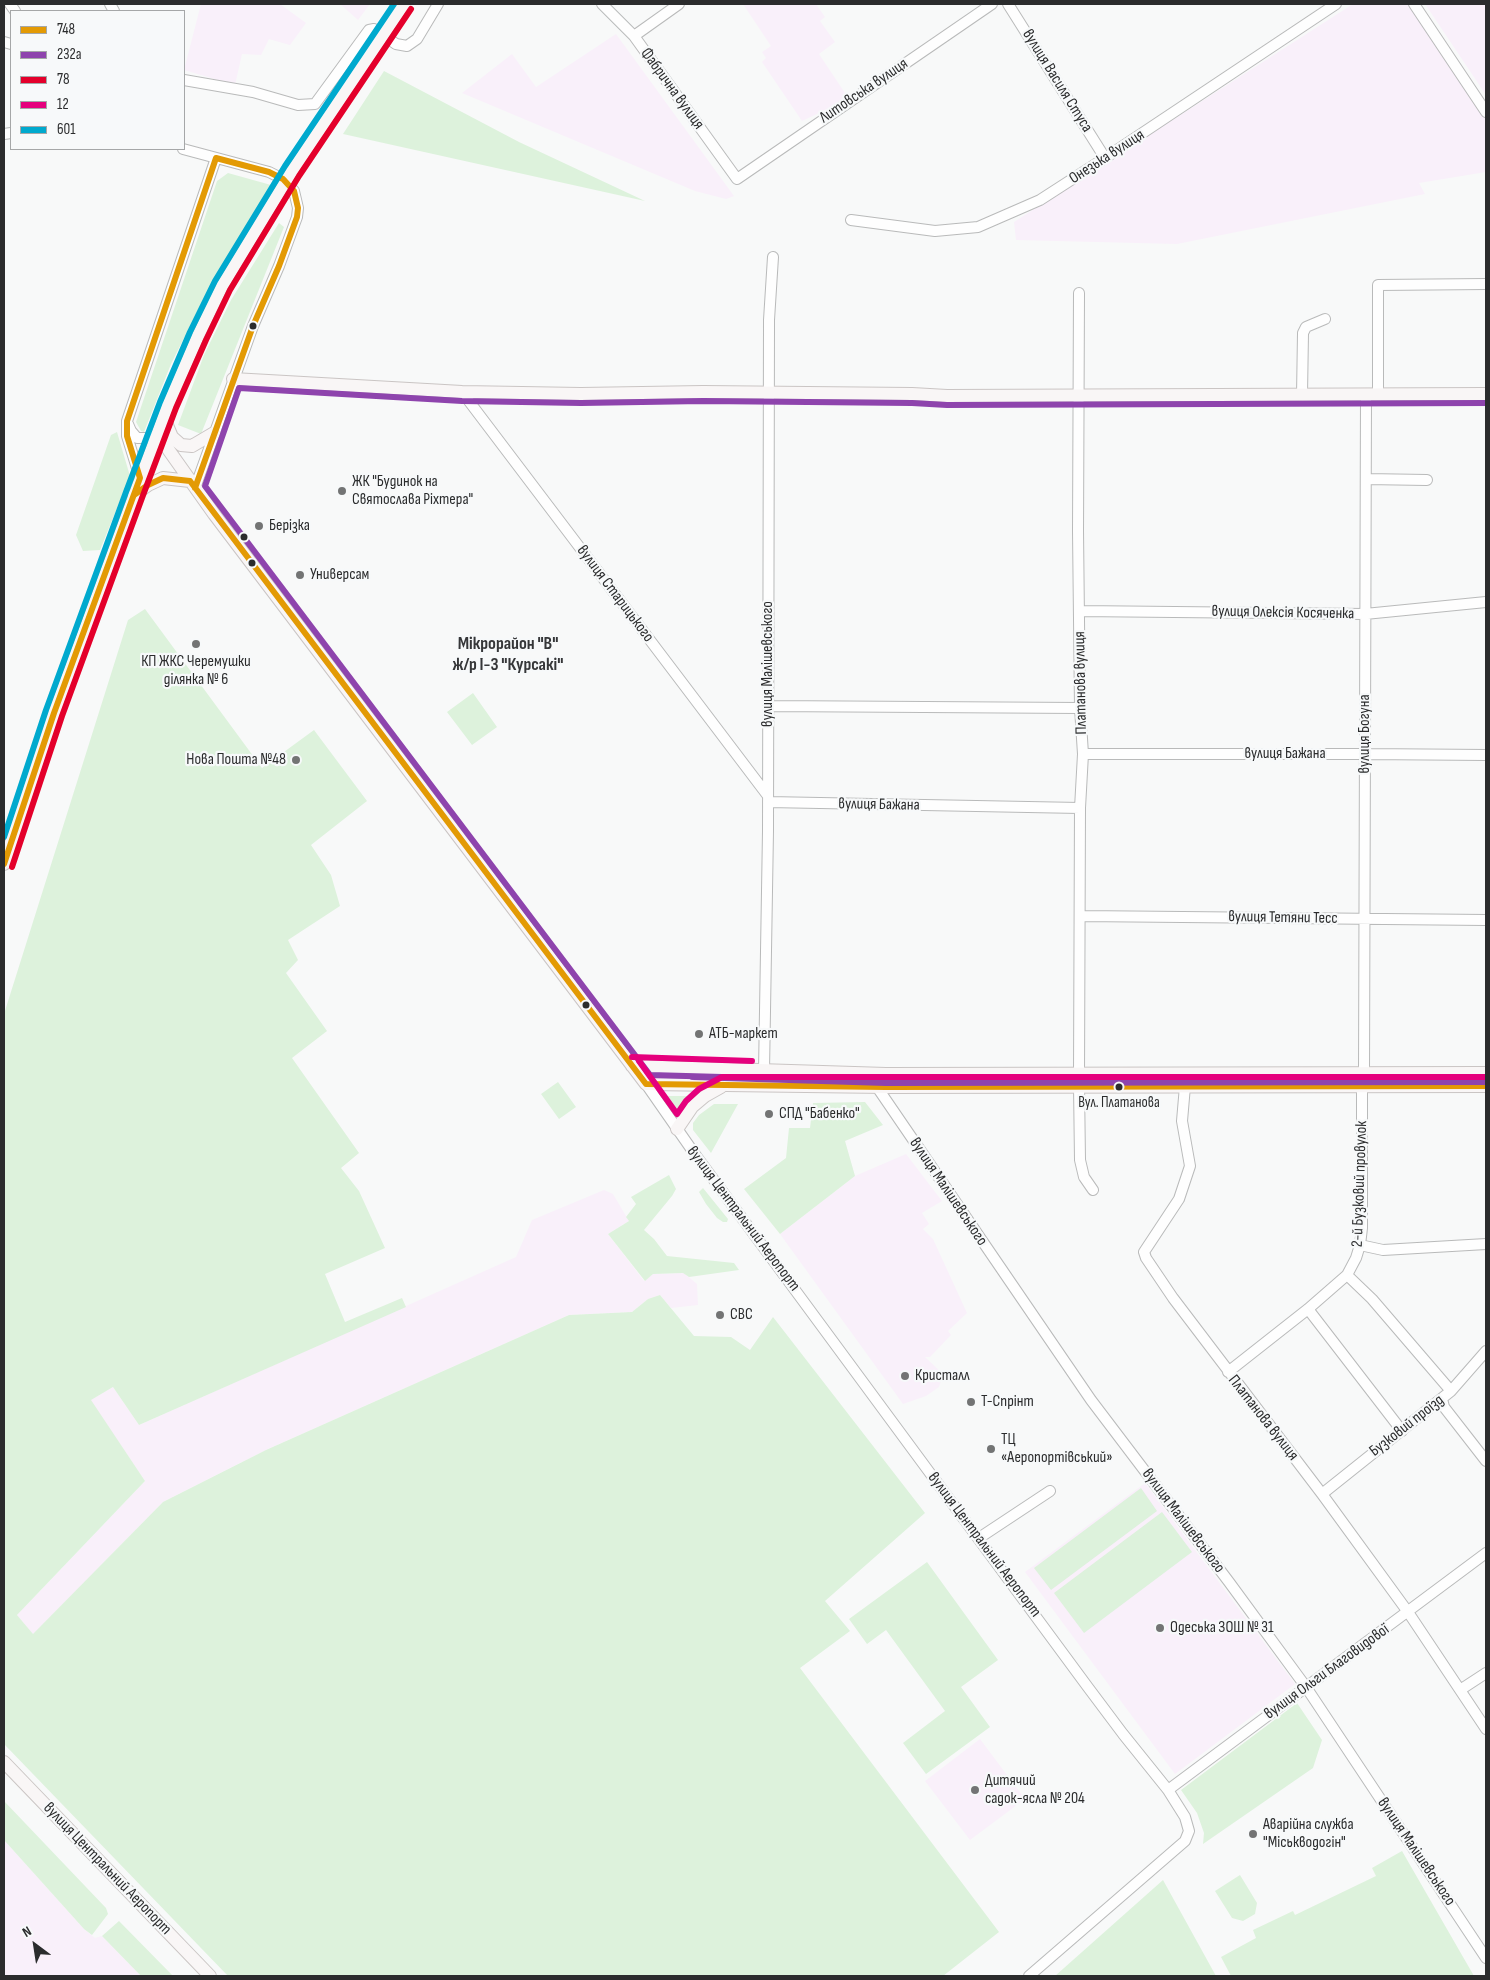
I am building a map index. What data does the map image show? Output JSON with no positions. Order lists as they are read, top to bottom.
{
  "streets": {
    "main road": ["вулиця Центральний Аеропорт"],
    "street": [
      "вулиця Василя Стуса",
      "Фабрична вулиця",
      "Литовська вулиця",
      "Онезька вулиця",
      "вулиця Старицького",
      "вулиця Олексія Косяченка",
      "вулиця Малішевського",
      "Платанова вулиця",
      "вулиця Богуна",
      "вулиця Бажана",
      "вулиця Тетяни Тесс",
      "2-й Бузковий провулок",
      "Бузковий проїзд",
      "вулиця Ольги Благовидової"
    ]
  },
  "crossings": [
    ["вулиця Василя Стуса", "Онезька вулиця"],
    ["Фабрична вулиця", "Литовська вулиця"],
    ["вулиця Старицького", "вулиця Малішевського"],
    ["вулиця Старицького", "вулиця Бажана"],
    ["вулиця Олексія Косяченка", "Платанова вулиця"],
    ["вулиця Олексія Косяченка", "вулиця Богуна"],
    ["вулиця Малішевського", "вулиця Бажана"],
    ["вулиця Малішевського", "вулиця Ольги Благовидової"],
    ["Платанова вулиця", "вулиця Бажана"],
    ["Платанова вулиця", "вулиця Тетяни Тесс"],
    ["Платанова вулиця", "2-й Бузковий провулок"],
    ["Платанова вулиця", "Бузковий проїзд"],
    ["Платанова вулиця", "вулиця Ольги Благовидової"],
    ["вулиця Богуна", "вулиця Бажана"],
    ["вулиця Богуна", "вулиця Тетяни Тесс"],
    ["вулиця Богуна", "2-й Бузковий провулок"],
    ["вулиця Центральний Аеропорт", "вулиця Ольги Благовидової"]
  ],
  "districts": ["Мікрорайон \"В\" ж/р I-3 \"Курсакі\""],
  "places": [
    "ЖК \"Будинок на Святослава Ріхтера\"",
    "Берізка",
    "Универсам",
    "КП ЖКС Черемушки ділянка № 6",
    "Нова Пошта №48",
    "АТБ-маркет",
    "Вул. Платанова",
    "СПД \"Бабенко\"",
    "СВС",
    "Кристалл",
    "Т-Спрінт",
    "ТЦ «Аеропортівський»",
    "Одеська ЗОШ № 31",
    "Дитячий садок-ясла № 204",
    "Аварійна служба \"Міськводогін\""
  ],
  "lines": [
    "transit line 601",
    "transit line 78",
    "transit line 748",
    "transit line 232а",
    "transit line 12"
  ],
  "legend": [
    "748",
    "232а",
    "78",
    "12",
    "601"
  ],
  "north": "top left"
}
